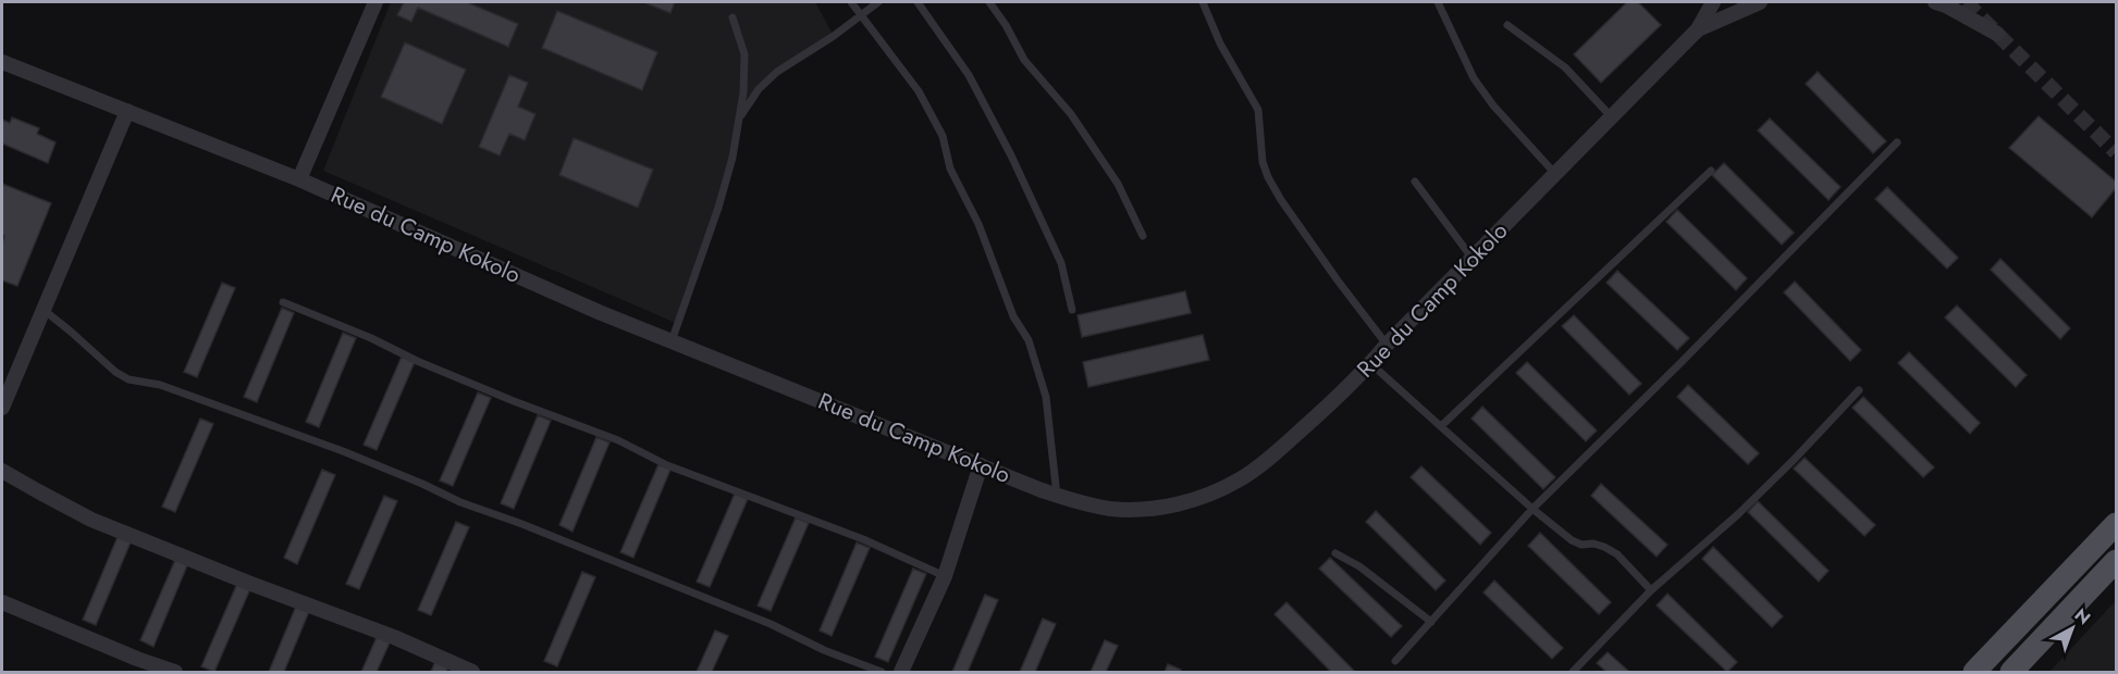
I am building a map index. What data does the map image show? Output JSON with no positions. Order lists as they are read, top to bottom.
{
  "streets": {
    "street": ["Rue du Camp Kokolo"]
  },
  "north": "top right"
}
